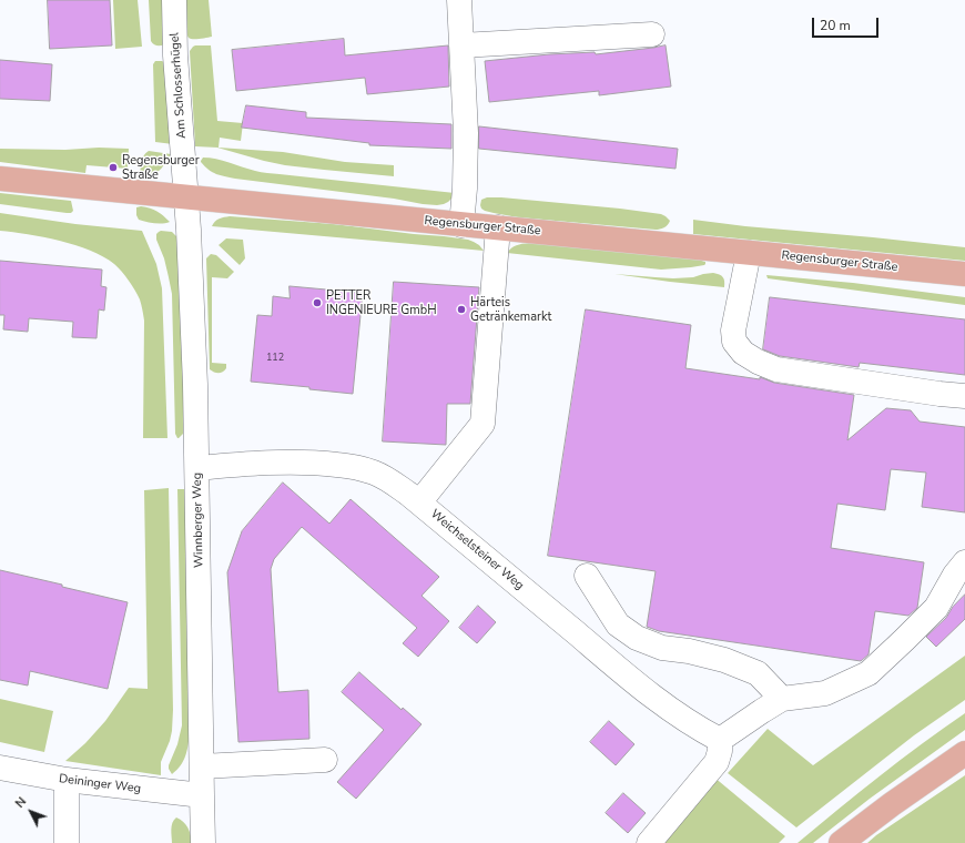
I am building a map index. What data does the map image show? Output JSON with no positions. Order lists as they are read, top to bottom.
{
  "streets": {
    "main road": ["Regensburger Straße"],
    "street": [
      "Am Schlosserhügel",
      "Winnberger Weg",
      "Weichselsteiner Weg",
      "Deininger Weg"
    ]
  },
  "crossings": [
    ["Am Schlosserhügel", "Regensburger Straße"],
    ["Am Schlosserhügel", "Winnberger Weg"],
    ["Regensburger Straße", "Winnberger Weg"],
    ["Winnberger Weg", "Weichselsteiner Weg"],
    ["Winnberger Weg", "Deininger Weg"]
  ],
  "places": ["Regensburger Straße", "PETTER INGENIEURE GmbH", "Härteis Getränkemarkt"],
  "house_numbers": ["112"],
  "scale_bar": "20 m",
  "north": "top left"
}
